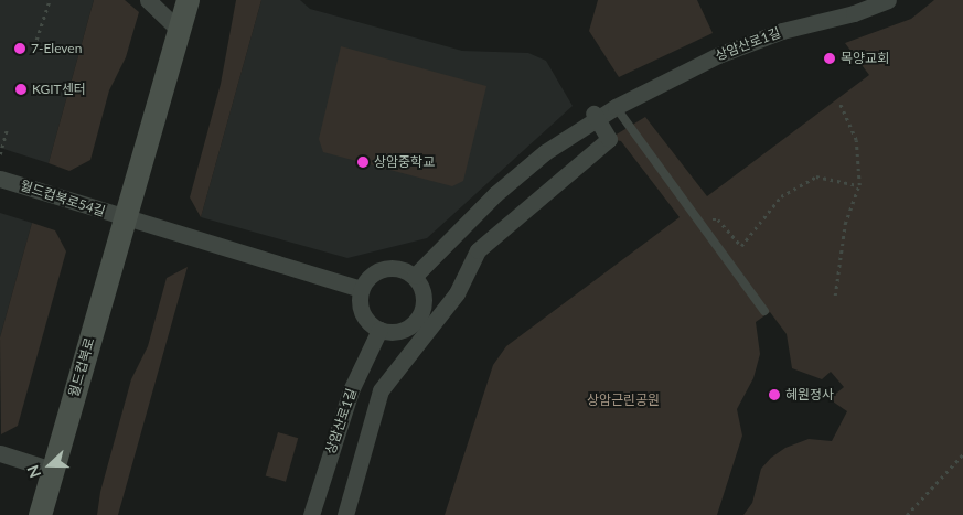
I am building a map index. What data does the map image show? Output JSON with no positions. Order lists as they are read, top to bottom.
{
  "streets": {
    "main road": ["월드컵북로"],
    "street": ["상암산로1길", "월드컵북로54길"]
  },
  "crossings": [
    ["월드컵북로54길", "월드컵북로"]
  ],
  "parks": ["상암근린공원"],
  "places": [
    "7-Eleven",
    "목양교회",
    "KGIT센터",
    "상암중학교",
    "혜원정사"
  ],
  "north": "left"
}
